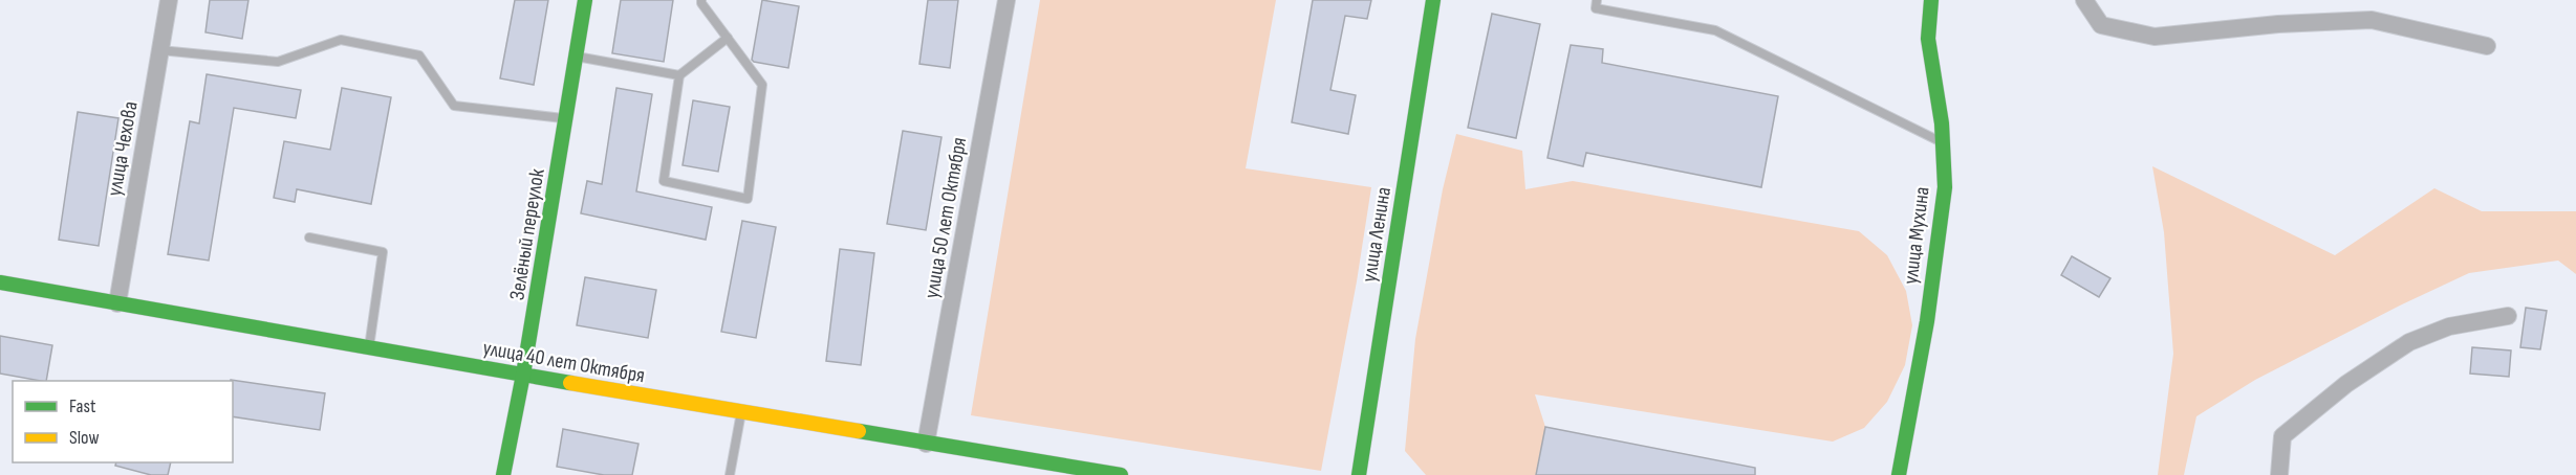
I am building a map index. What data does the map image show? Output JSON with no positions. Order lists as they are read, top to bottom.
{
  "streets": {
    "street": [
      "улица Чехова",
      "улица 50 лет Октября",
      "Зелёный переулок",
      "улица Ленина",
      "улица Мухина",
      "улица 40 лет Октября"
    ]
  },
  "crossings": [
    ["улица Чехова", "улица 40 лет Октября"],
    ["улица 50 лет Октября", "улица 40 лет Октября"],
    ["Зелёный переулок", "улица 40 лет Октября"]
  ],
  "legend": ["Fast", "Slow"]
}
